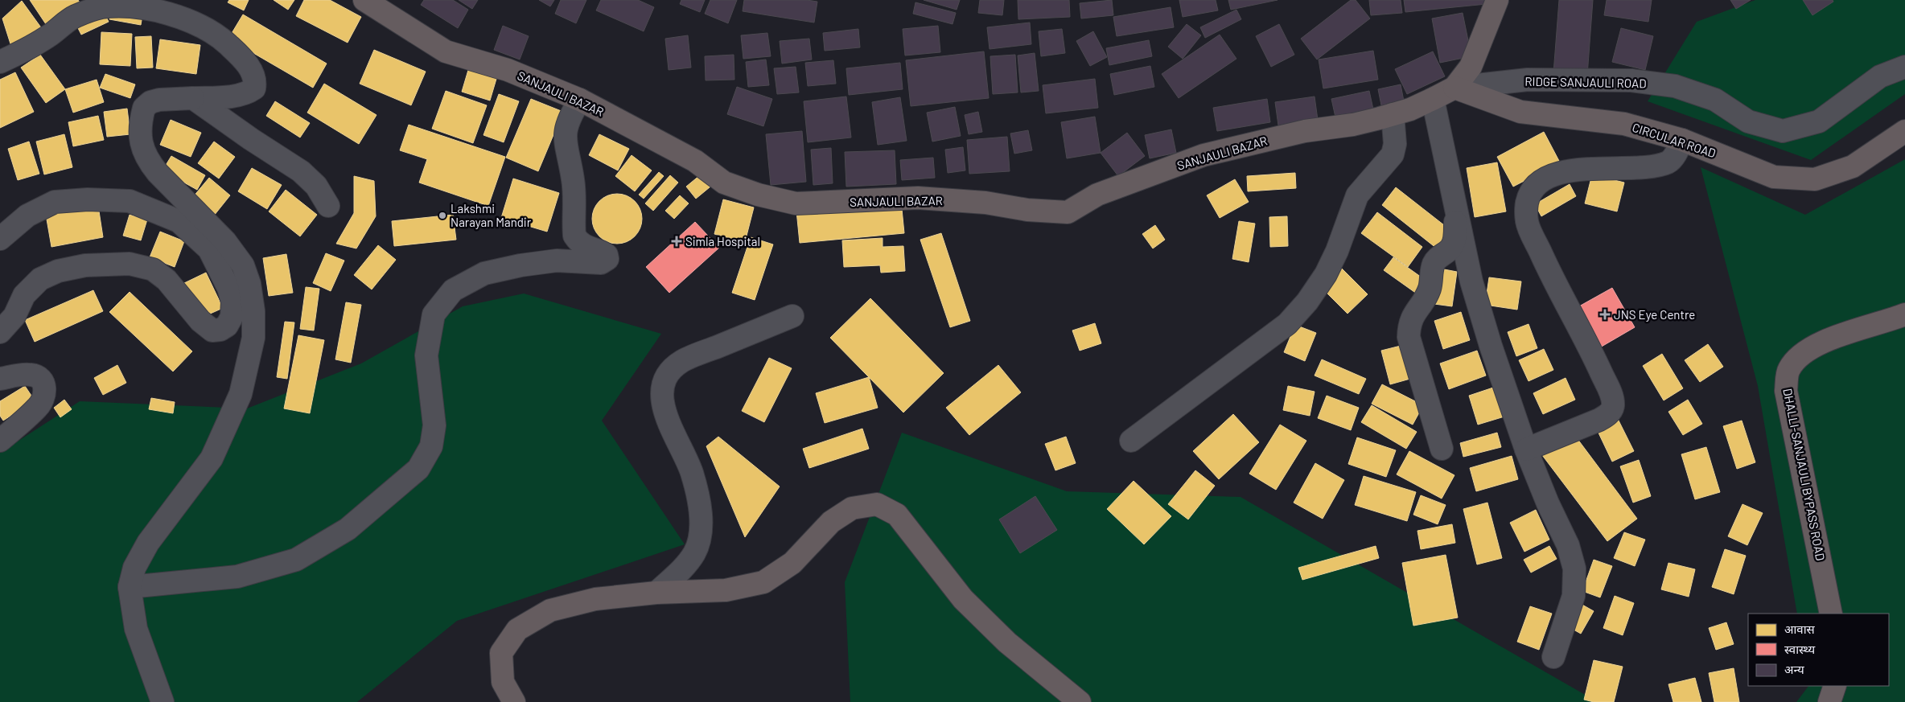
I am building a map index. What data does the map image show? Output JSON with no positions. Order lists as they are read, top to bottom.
{
  "streets": {
    "main road": ["SANJAULI BAZAR", "CIRCULAR ROAD", "DHALLI-SANJAULI BYPASS ROAD"],
    "street": ["RIDGE SANJAULI ROAD"]
  },
  "crossings": [
    ["RIDGE SANJAULI ROAD", "SANJAULI BAZAR"],
    ["RIDGE SANJAULI ROAD", "CIRCULAR ROAD"],
    ["SANJAULI BAZAR", "CIRCULAR ROAD"]
  ],
  "places": {
    "other": ["Lakshmi Narayan Mandir"],
    "health": ["Simla Hospital", "JNS Eye Centre"]
  },
  "legend": ["आवास", "स्वास्थ्य", "अन्य"]
}
